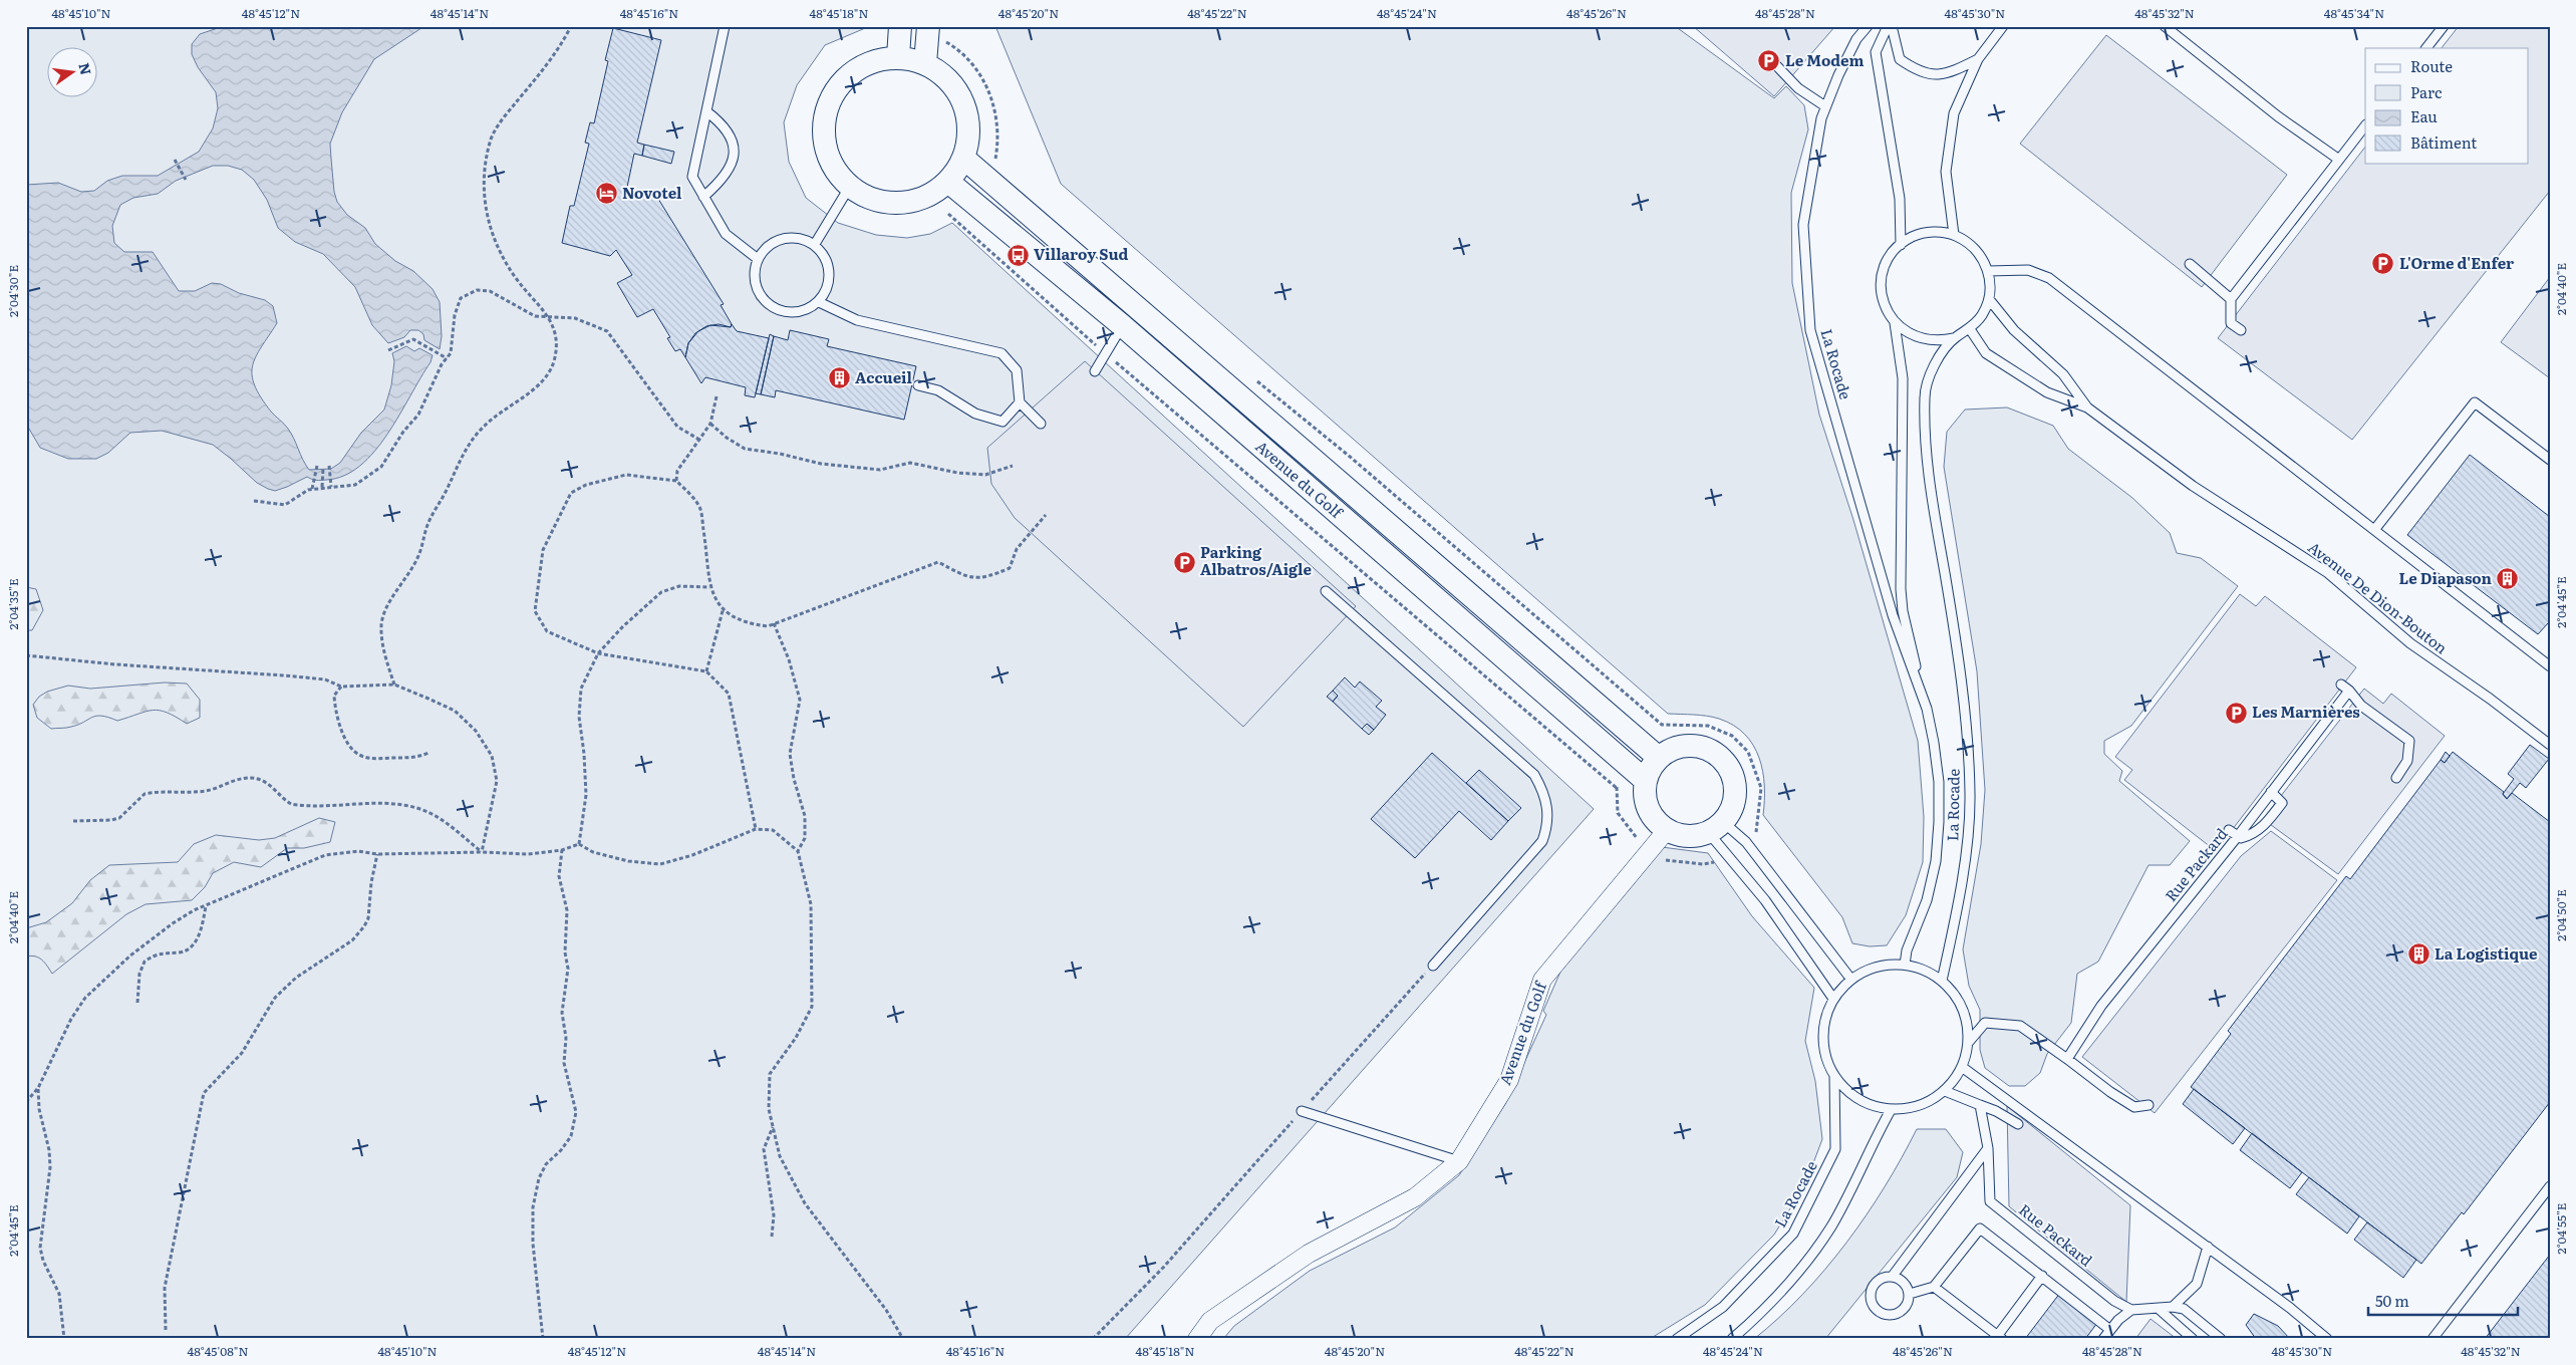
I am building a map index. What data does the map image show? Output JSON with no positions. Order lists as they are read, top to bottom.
{
  "streets": {
    "street": ["Avenue du Golf"],
    "lane": ["La Rocade", "Avenue De Dion-Bouton", "Rue Packard"]
  },
  "crossings": [
    ["La Rocade", "Avenue De Dion-Bouton"]
  ],
  "places": {
    "parking": [
      "Le Modem",
      "L'Orme d'Enfer",
      "Parking Albatros/Aigle",
      "Les Marnières"
    ],
    "hotel": ["Novotel"],
    "bus stop": ["Villaroy Sud"],
    "building": ["Accueil", "Le Diapason", "La Logistique"]
  },
  "legend": [
    "Route",
    "Parc",
    "Eau",
    "Bâtiment"
  ],
  "scale_bar": "50 m",
  "north": "right",
  "coordinates": [
    "48°45'10\"N",
    "48°45'12\"N",
    "48°45'14\"N",
    "48°45'16\"N",
    "48°45'18\"N",
    "48°45'20\"N",
    "48°45'22\"N",
    "48°45'24\"N",
    "48°45'26\"N",
    "48°45'28\"N",
    "48°45'30\"N",
    "48°45'32\"N",
    "48°45'34\"N",
    "2°04'40\"E",
    "2°04'30\"E",
    "2°04'45\"E",
    "2°04'35\"E",
    "2°04'50\"E",
    "2°04'55\"E",
    "48°45'08\"N"
  ]
}
